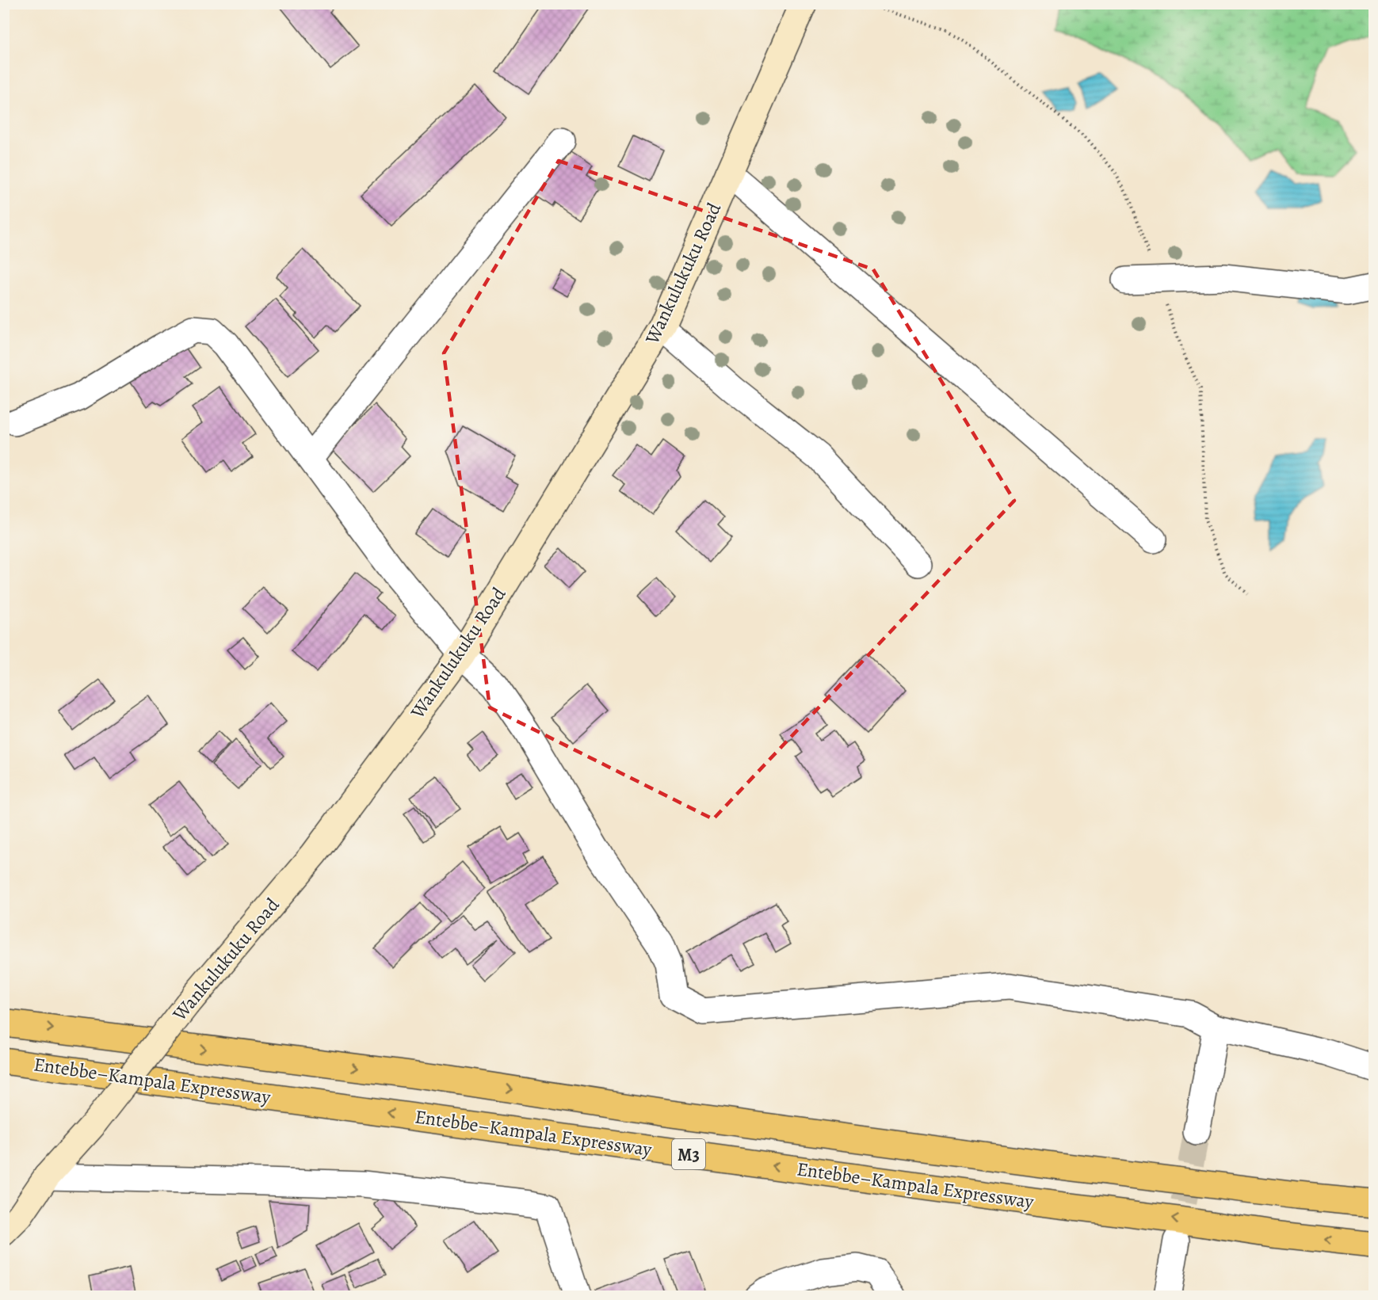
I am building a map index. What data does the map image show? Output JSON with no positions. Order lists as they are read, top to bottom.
{
  "streets": {
    "highway": ["Entebbe–Kampala Expressway", "M3"],
    "main road": ["Wankulukuku Road"]
  }
}
